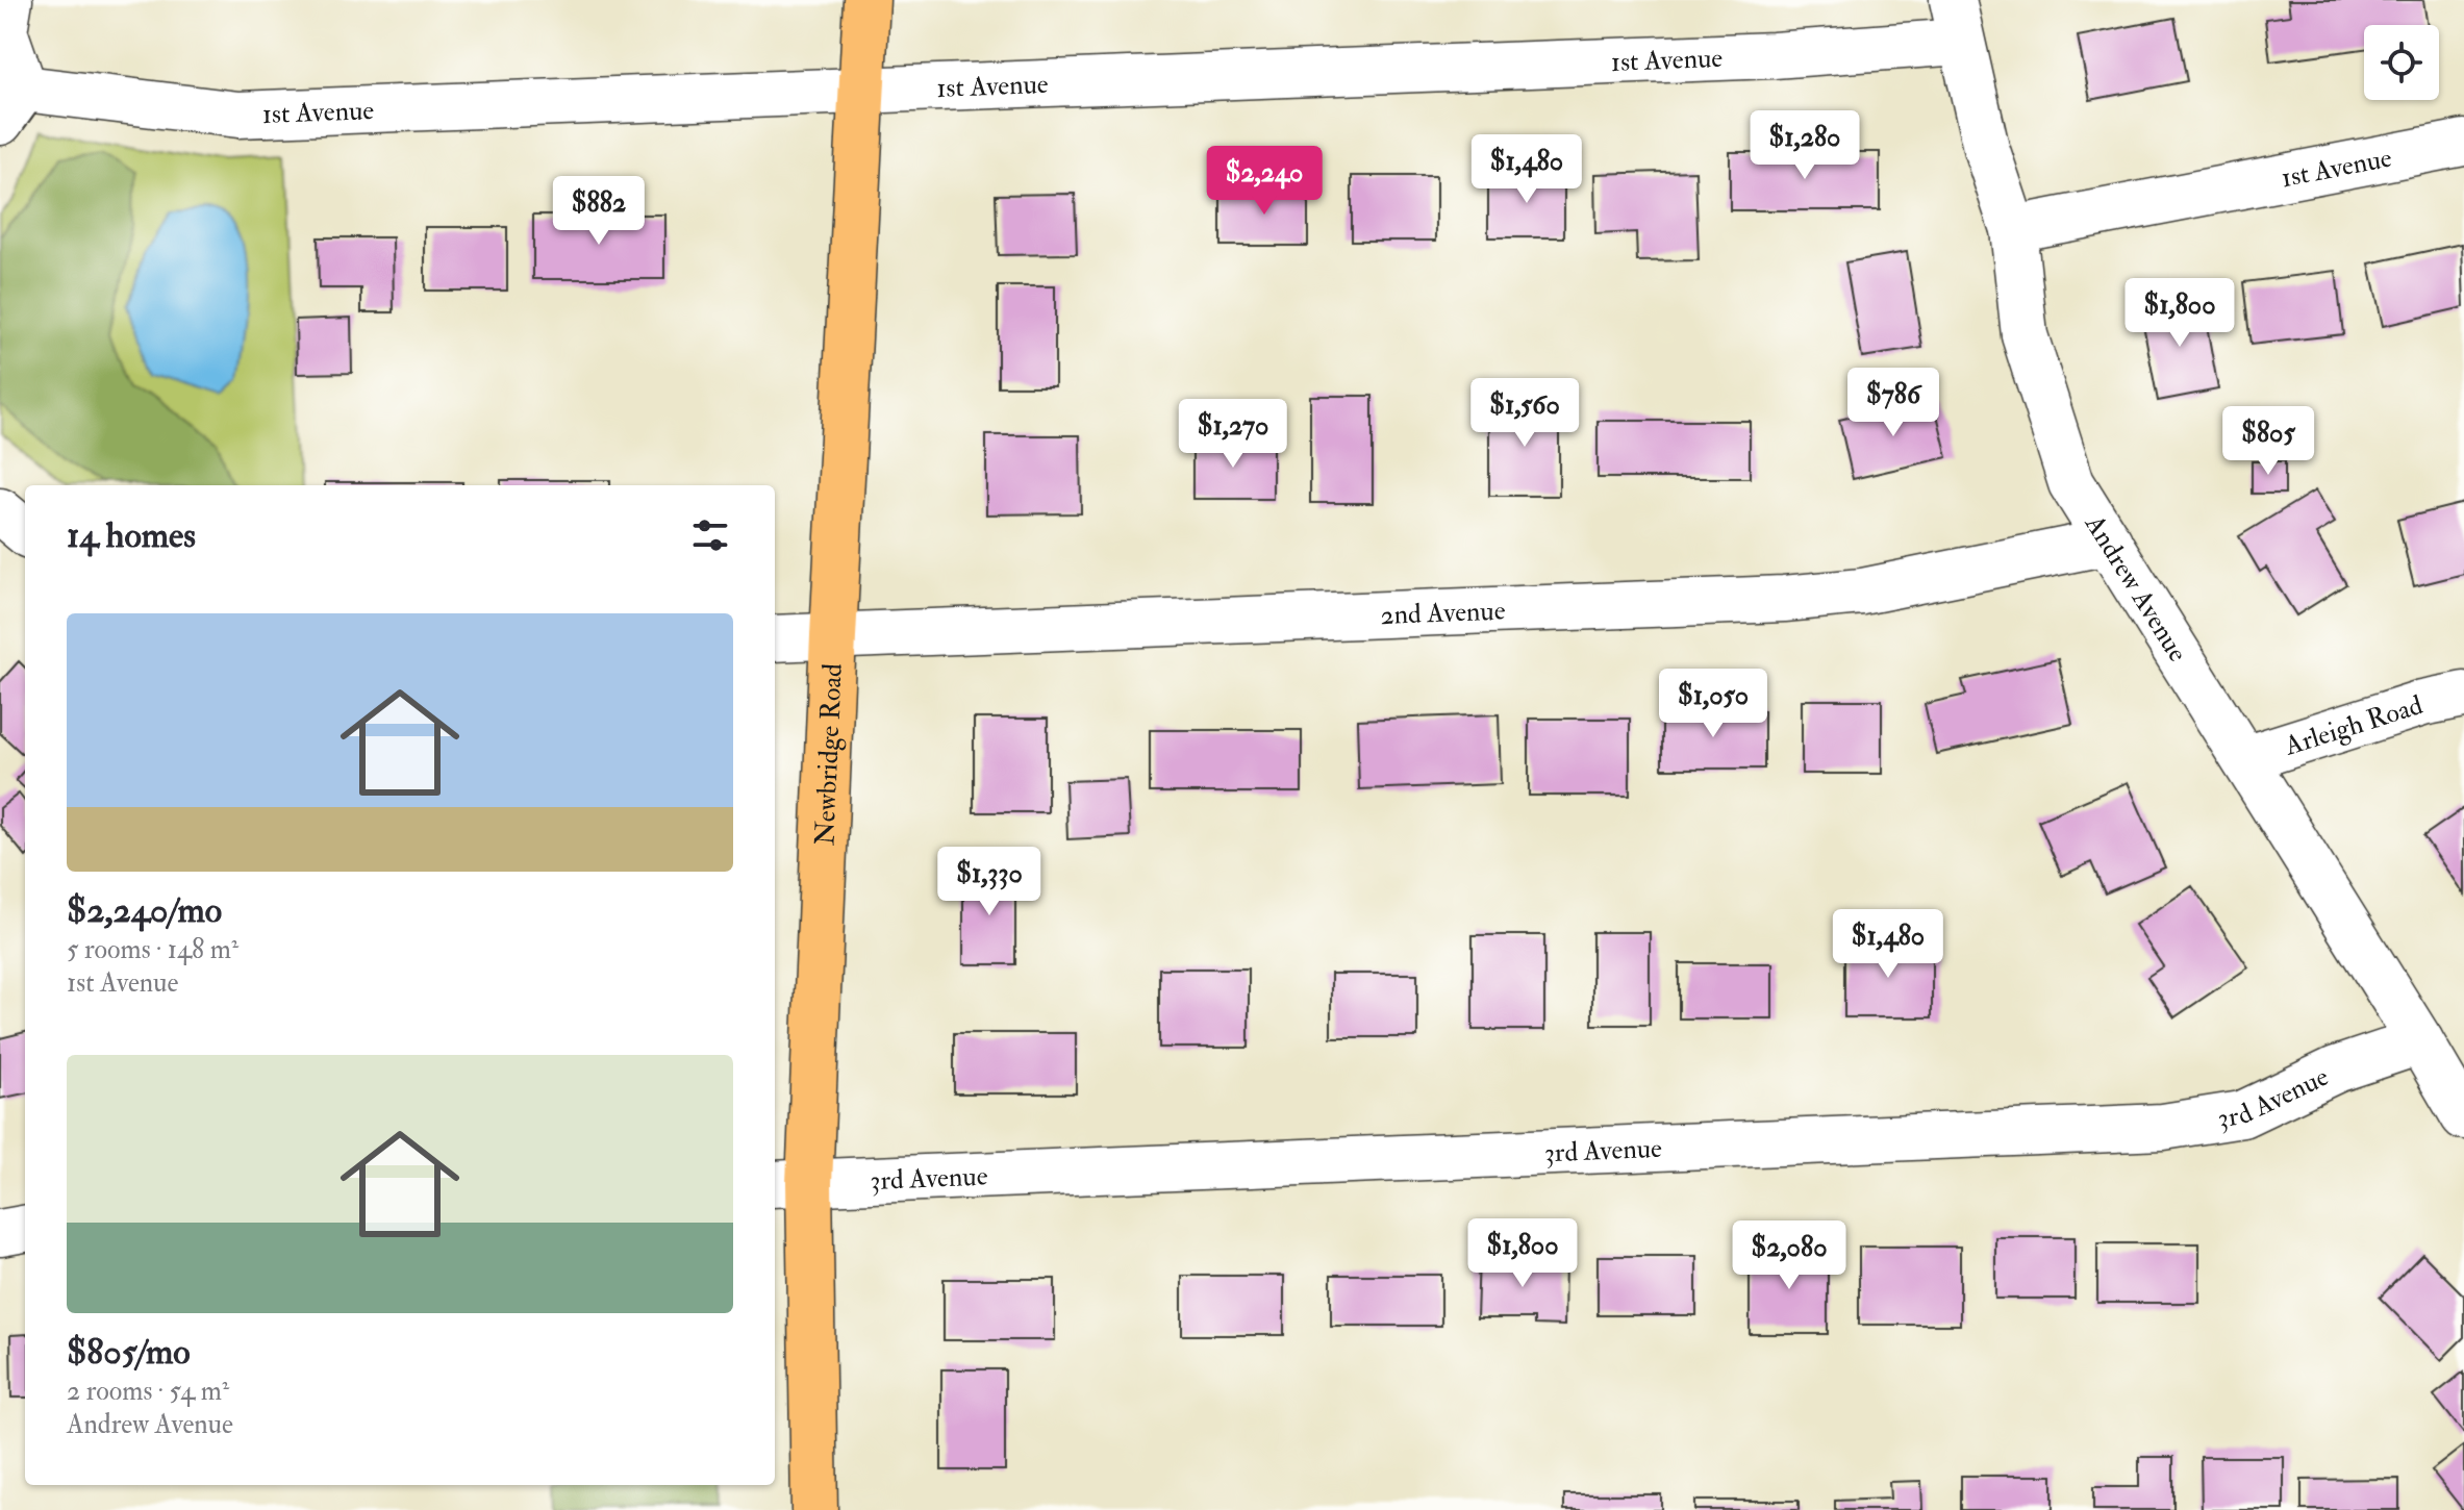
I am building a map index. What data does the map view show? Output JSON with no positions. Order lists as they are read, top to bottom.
{
  "streets": {
    "main road": ["Newbridge Road"],
    "street": [
      "1st Avenue",
      "Andrew Avenue",
      "2nd Avenue",
      "Arleigh Road",
      "3rd Avenue"
    ]
  },
  "crossings": [
    ["1st Avenue", "Andrew Avenue"],
    ["1st Avenue", "Newbridge Road"],
    ["Andrew Avenue", "2nd Avenue"],
    ["Andrew Avenue", "Arleigh Road"],
    ["Andrew Avenue", "3rd Avenue"],
    ["2nd Avenue", "Newbridge Road"],
    ["Newbridge Road", "3rd Avenue"]
  ],
  "page": {
    "price": [
      "$1,280",
      "$1,480",
      "$2,240",
      "$882",
      "$1,800",
      "$786",
      "$1,560",
      "$1,270",
      "$805",
      "$1,050",
      "$1,330",
      "$1,480",
      "$1,800",
      "$2,080"
    ],
    "heading": "14 homes",
    "list": [
      {
        "name": "$2,240/mo",
        "note": "5 rooms · 148 m² · 1st Avenue"
      },
      {
        "name": "$805/mo",
        "note": "2 rooms · 54 m² · Andrew Avenue"
      }
    ]
  }
}
